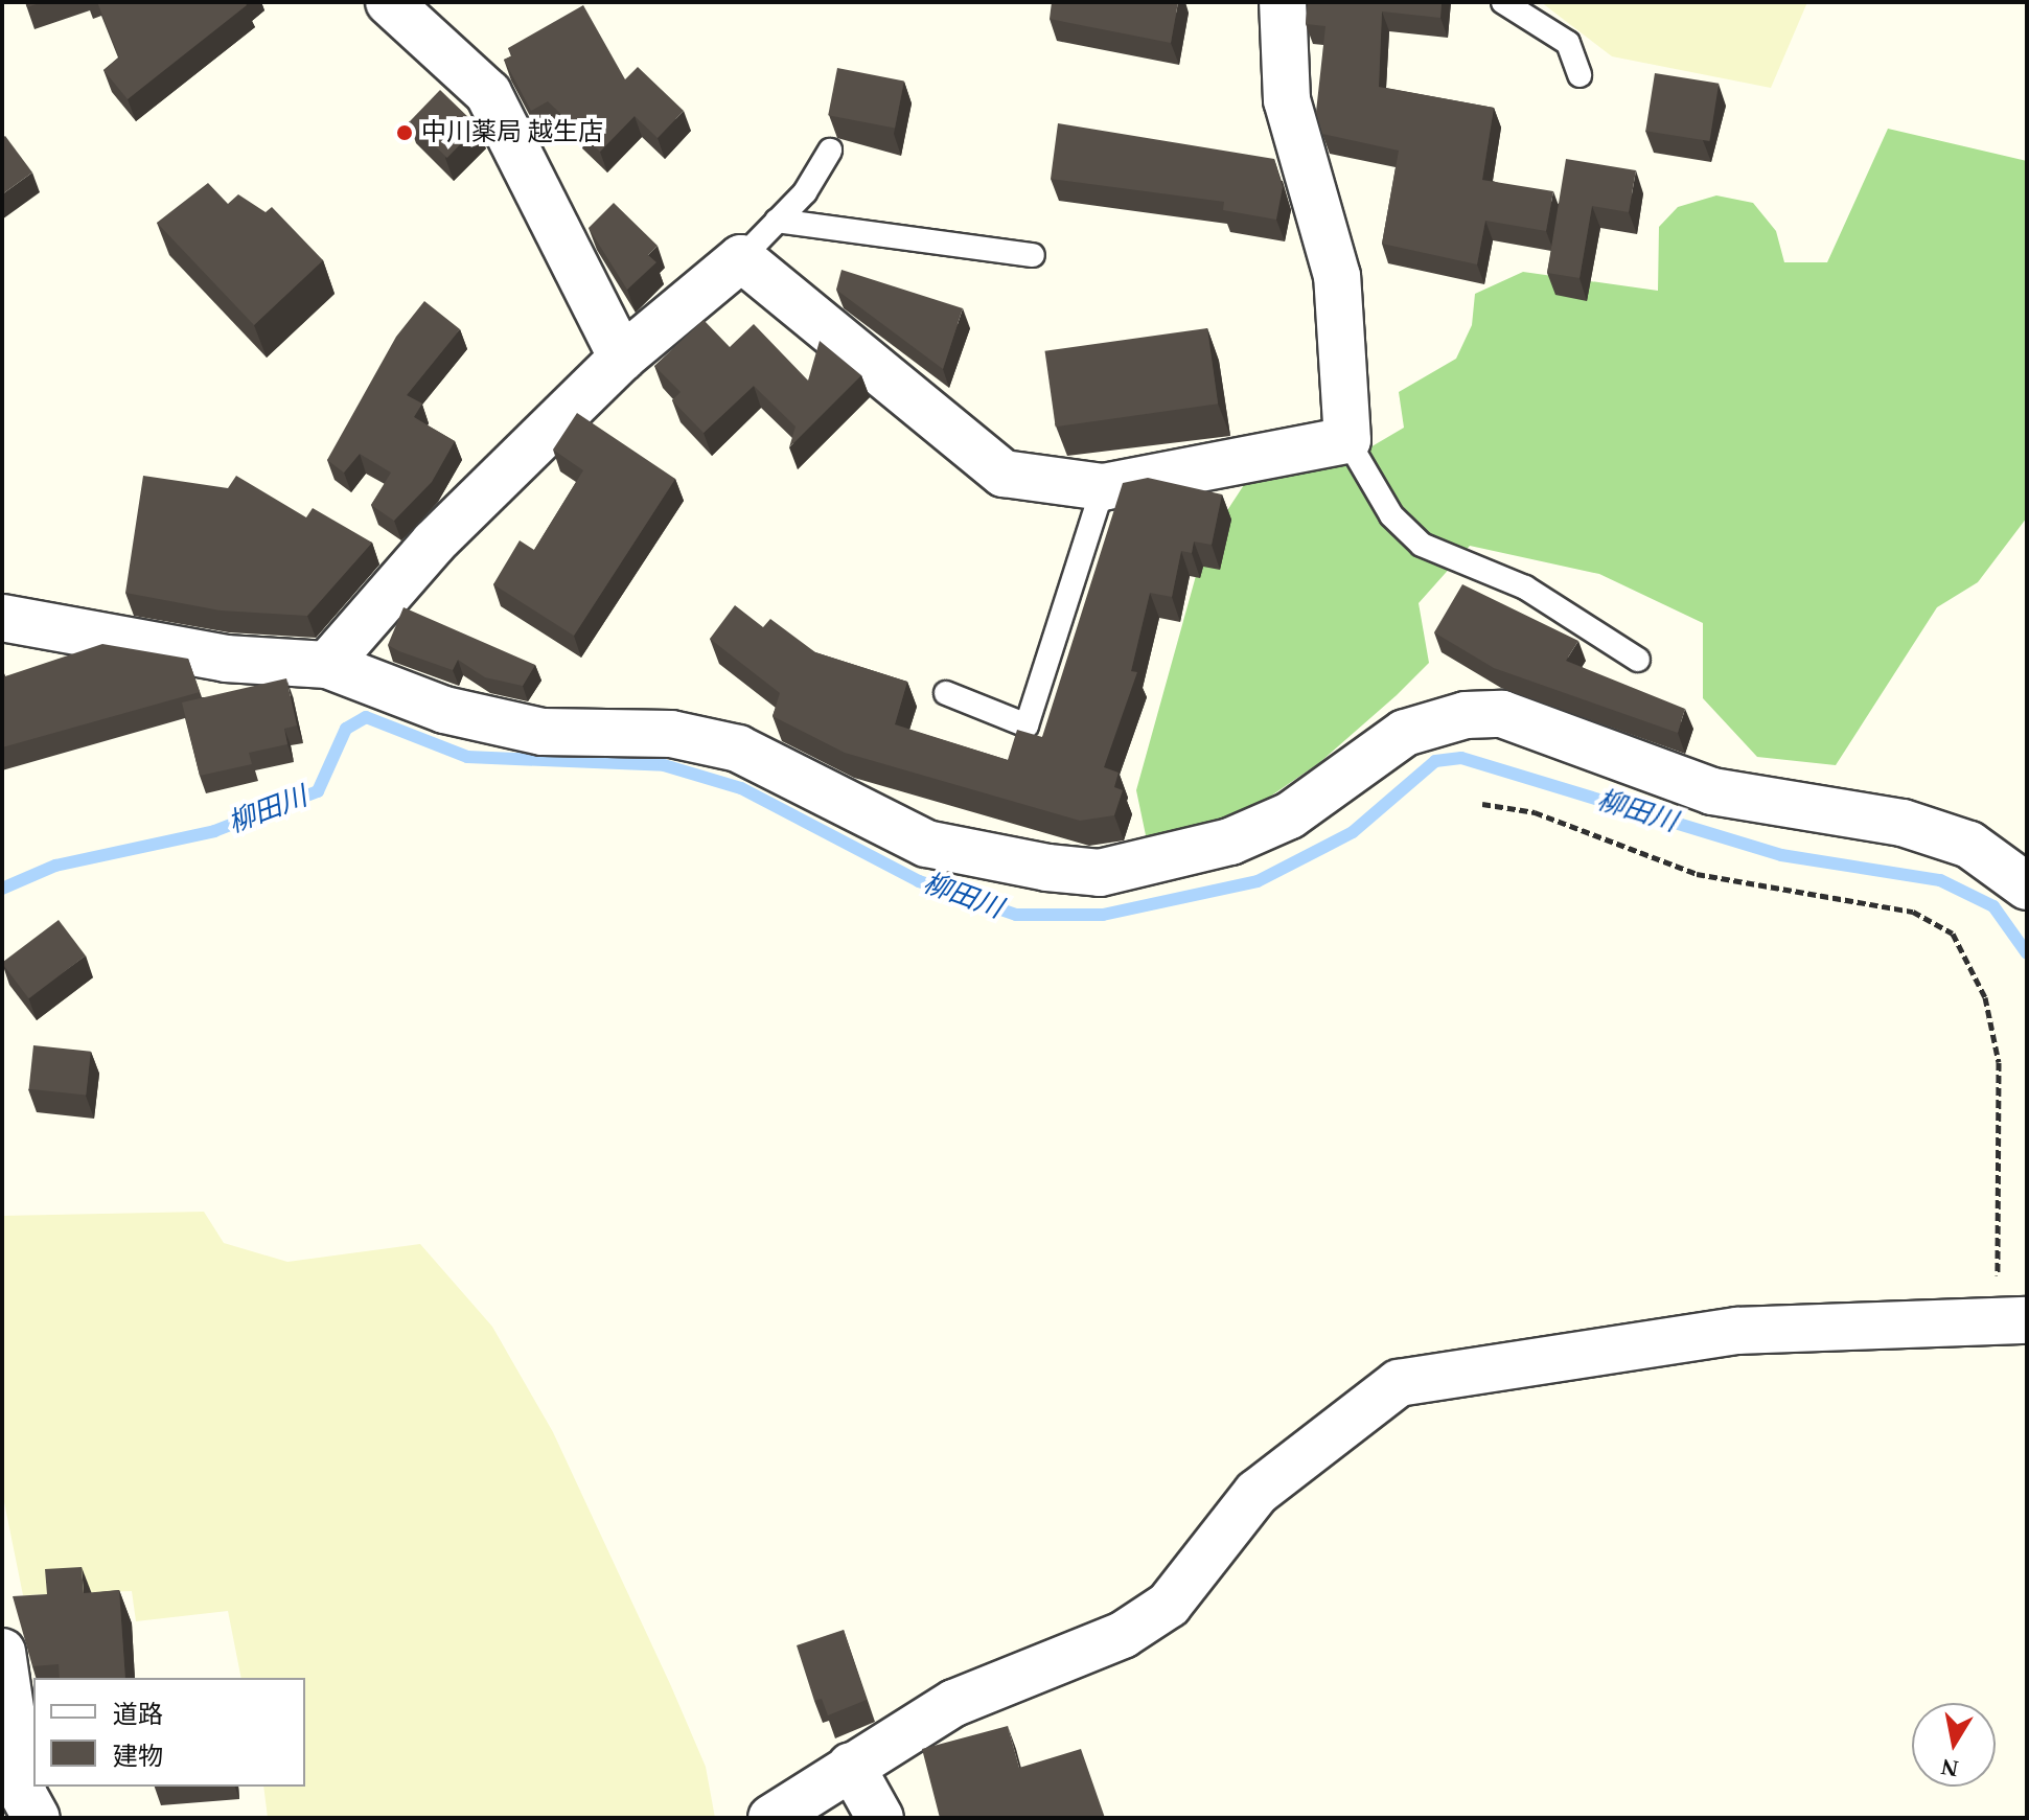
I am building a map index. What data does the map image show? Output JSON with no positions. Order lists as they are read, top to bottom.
{
  "water": ["柳田川"],
  "places": ["中川薬局 越生店"],
  "legend": ["道路", "建物"],
  "north": "bottom"
}
